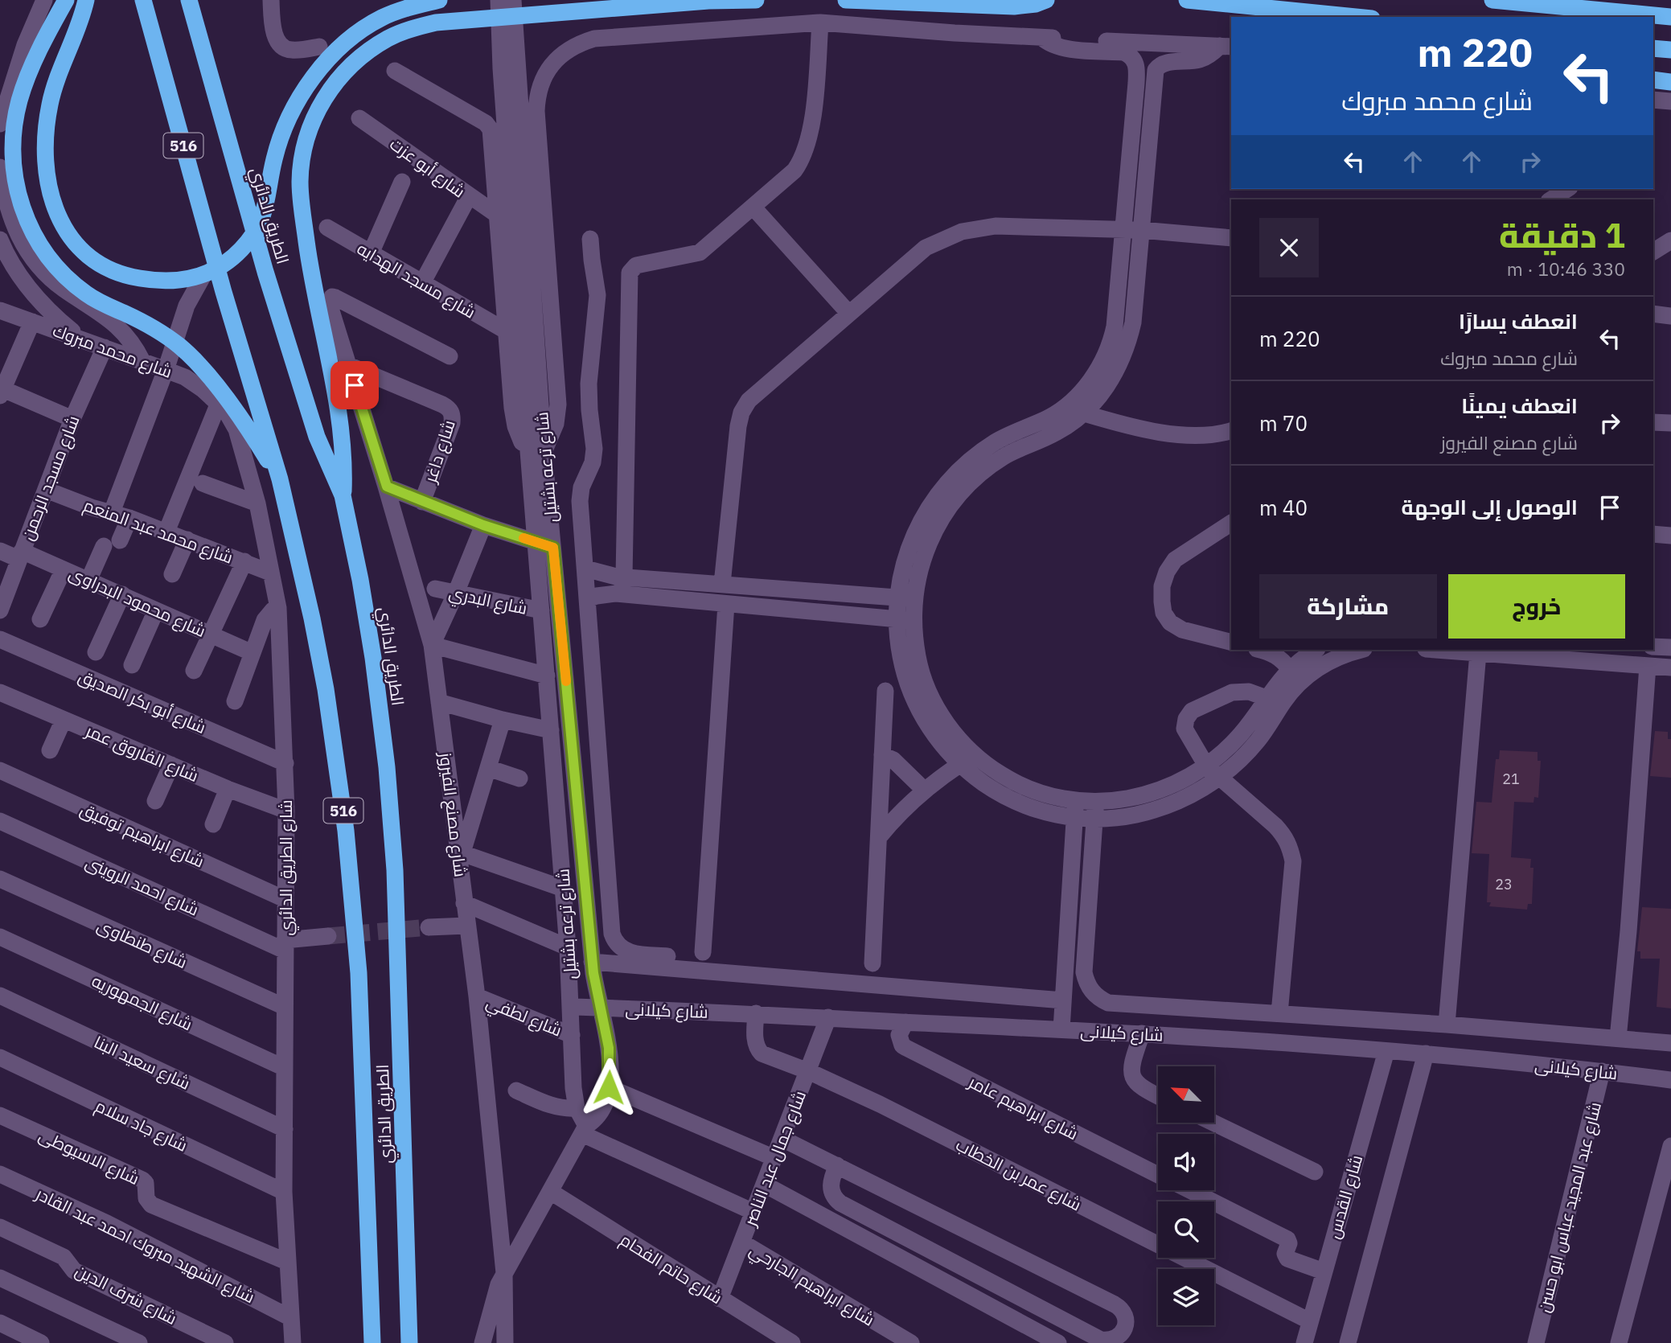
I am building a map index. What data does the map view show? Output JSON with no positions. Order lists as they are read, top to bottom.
{
  "streets": {
    "highway": ["516", "الطريق الدائري"],
    "street": [
      "شارع أبو عزت",
      "شارع مسجد الهدايه",
      "شارع محمد مبروك",
      "شارع داغر",
      "شارع ترعه بشتيل",
      "شارع مسجد الرحمن",
      "شارع محمد عبد المنعم",
      "شارع البدري",
      "شارع محمود البدراوى",
      "شارع أبو بكر الصديق",
      "شارع الفاروق عمر",
      "شارع مصنع الفيروز",
      "شارع ابراهيم توفيق",
      "شارع الطريق الدائري",
      "شارع احمد الروينى",
      "شارع طنطاوى",
      "شارع الجمهوريه",
      "شارع كيلانى",
      "شارع لطفي",
      "شارع سعيد البنا",
      "شارع ابراهيم عامر",
      "شارع جاد سلام",
      "شارع الاسيوطى",
      "شارع جمال عبد الناصر",
      "شارع عمر بن الخطاب",
      "شارع القدس",
      "شارع عبد المجيد عباس ابو حسن",
      "شارع الشهيد مبروك احمد عبد القادر",
      "شارع حاتم الفحام",
      "شارع ابراهيم الجارحي",
      "شارع شرف الدين"
    ]
  },
  "crossings": [
    ["شارع أبو عزت", "شارع ترعه بشتيل"],
    ["شارع مسجد الهدايه", "شارع ترعه بشتيل"],
    ["شارع محمد مبروك", "شارع مسجد الرحمن"],
    ["شارع محمد مبروك", "شارع الطريق الدائري"],
    ["شارع داغر", "شارع مصنع الفيروز"],
    ["شارع ترعه بشتيل", "شارع البدري"],
    ["شارع ترعه بشتيل", "شارع مصنع الفيروز"],
    ["شارع ترعه بشتيل", "شارع كيلانى"],
    ["شارع ترعه بشتيل", "شارع لطفي"],
    ["شارع ترعه بشتيل", "شارع حاتم الفحام"],
    ["شارع مسجد الرحمن", "شارع محمد عبد المنعم"],
    ["شارع مسجد الرحمن", "شارع محمود البدراوى"],
    ["شارع محمد عبد المنعم", "شارع الطريق الدائري"],
    ["شارع أبو بكر الصديق", "شارع الطريق الدائري"],
    ["شارع الفاروق عمر", "شارع الطريق الدائري"],
    ["شارع مصنع الفيروز", "شارع لطفي"],
    ["شارع ابراهيم توفيق", "شارع الطريق الدائري"],
    ["شارع الطريق الدائري", "شارع احمد الروينى"],
    ["شارع الطريق الدائري", "شارع طنطاوى"],
    ["شارع الطريق الدائري", "شارع الجمهوريه"],
    ["شارع الطريق الدائري", "شارع سعيد البنا"],
    ["شارع الطريق الدائري", "شارع جاد سلام"],
    ["شارع الطريق الدائري", "شارع الاسيوطى"],
    ["شارع الطريق الدائري", "شارع الشهيد مبروك احمد عبد القادر"],
    ["شارع كيلانى", "شارع ابراهيم عامر"],
    ["شارع كيلانى", "شارع جمال عبد الناصر"],
    ["شارع كيلانى", "شارع عمر بن الخطاب"],
    ["شارع كيلانى", "شارع القدس"],
    ["شارع كيلانى", "شارع عبد المجيد عباس ابو حسن"],
    ["شارع ابراهيم عامر", "شارع القدس"],
    ["شارع جمال عبد الناصر", "شارع عمر بن الخطاب"],
    ["شارع جمال عبد الناصر", "شارع حاتم الفحام"],
    ["شارع جمال عبد الناصر", "شارع ابراهيم الجارحي"],
    ["شارع عمر بن الخطاب", "شارع القدس"]
  ],
  "house_numbers": ["21", "23"],
  "north": "top left",
  "page": {
    "turn": ["220 m", "شارع محمد مبروك"],
    "heading": ["1 دقيقة", "330 m · 10:46"],
    "list": [
      {
        "name": "انعطف يسارًا",
        "note": "شارع محمد مبروك",
        "value": "220 m"
      },
      {
        "name": "انعطف يمينًا",
        "note": "شارع مصنع الفيروز",
        "value": "70 m"
      },
      {
        "name": "الوصول إلى الوجهة",
        "value": "40 m"
      }
    ],
    "buttons": ["خروج", "مشاركة"]
  }
}
